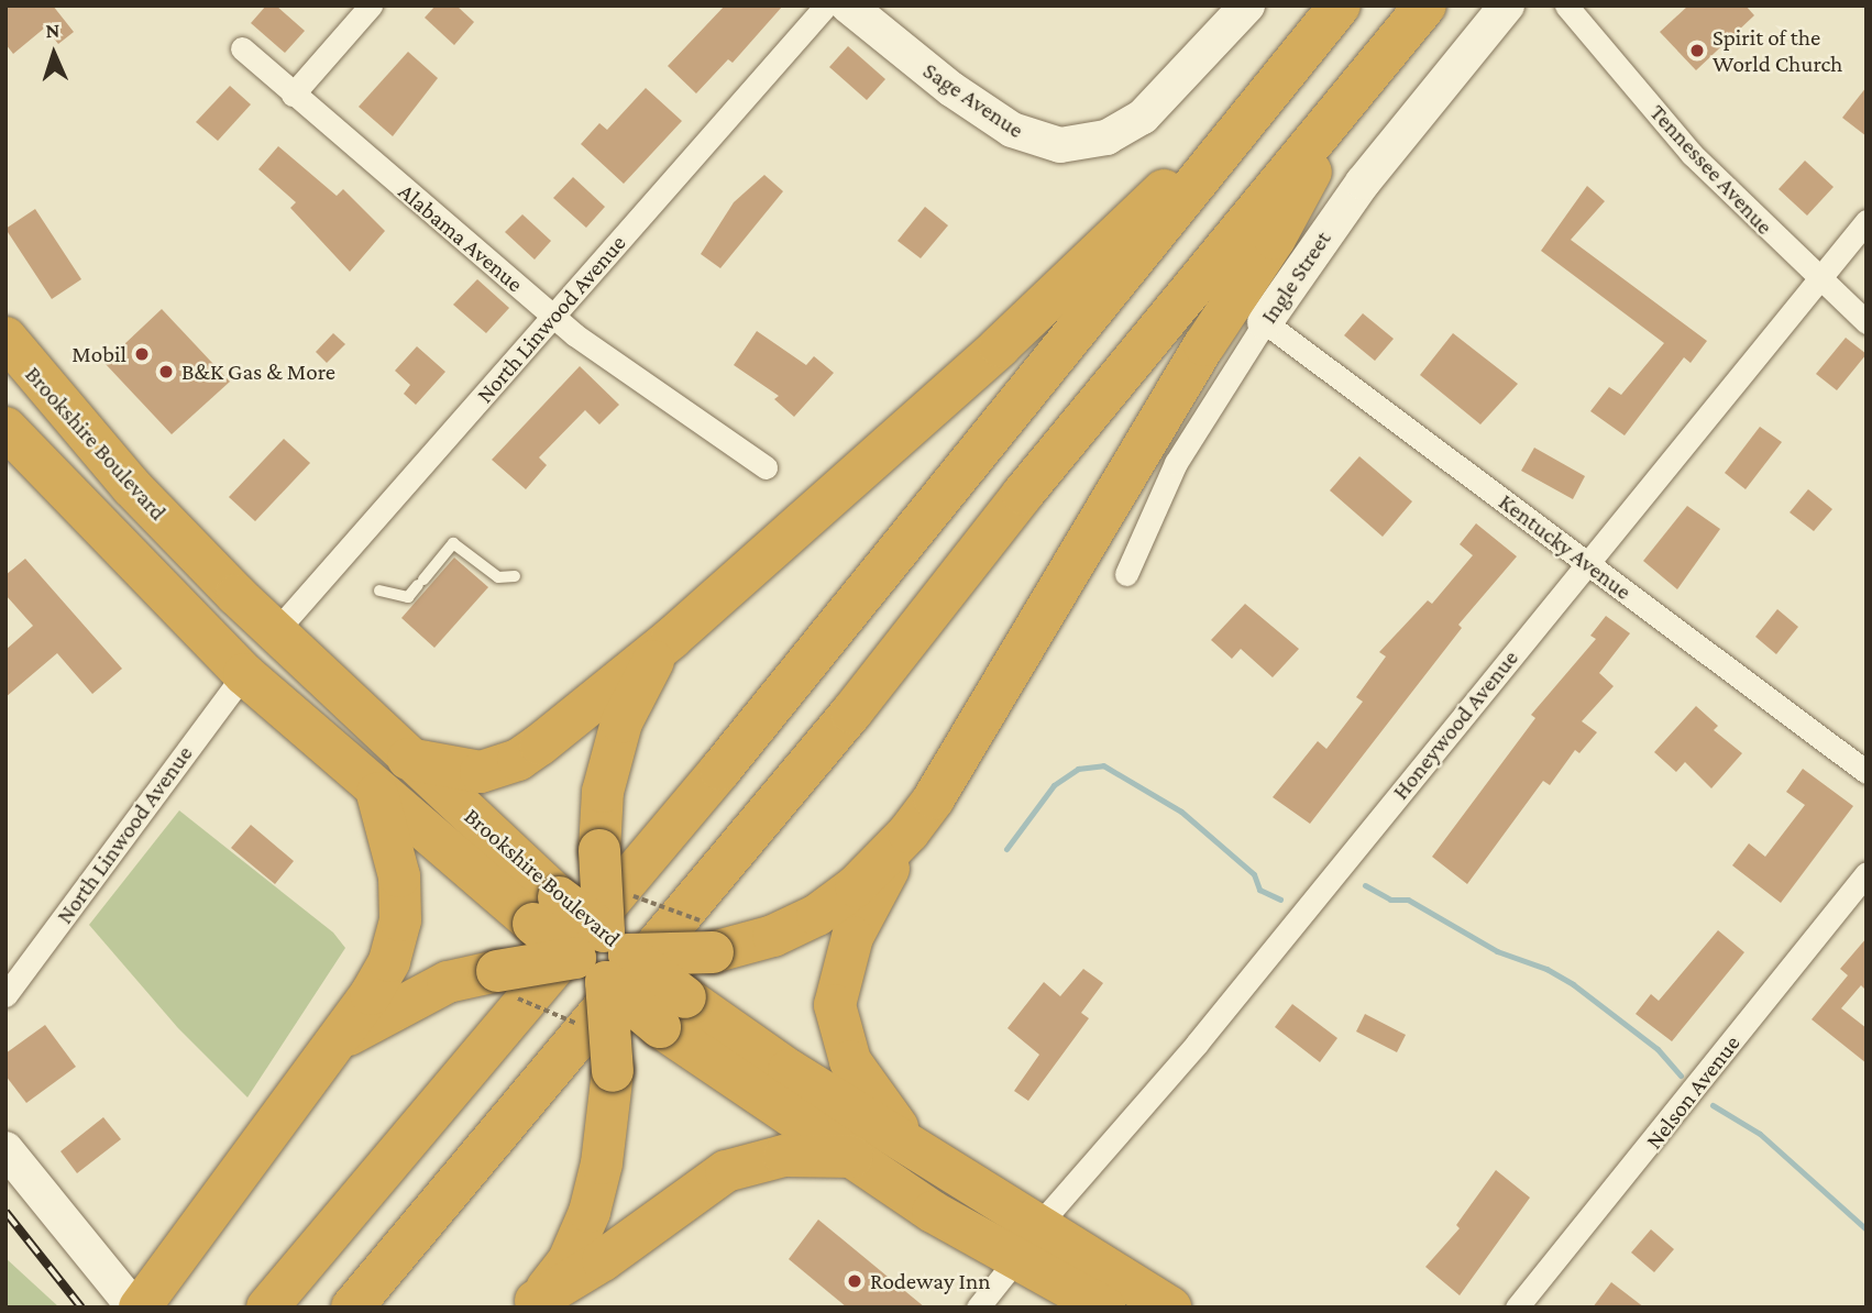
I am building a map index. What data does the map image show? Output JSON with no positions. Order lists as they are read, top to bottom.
{
  "streets": {
    "highway": ["Brookshire Boulevard"],
    "street": [
      "Sage Avenue",
      "Tennessee Avenue",
      "Alabama Avenue",
      "Ingle Street",
      "North Linwood Avenue",
      "Kentucky Avenue",
      "Honeywood Avenue",
      "Nelson Avenue"
    ]
  },
  "crossings": [
    ["Tennessee Avenue", "Honeywood Avenue"],
    ["Alabama Avenue", "North Linwood Avenue"],
    ["Ingle Street", "Kentucky Avenue"],
    ["North Linwood Avenue", "Brookshire Boulevard"],
    ["Brookshire Boulevard", "Honeywood Avenue"],
    ["Kentucky Avenue", "Honeywood Avenue"]
  ],
  "places": [
    "Spirit of the World Church",
    "Mobil",
    "B&K Gas & More",
    "Rodeway Inn"
  ],
  "north": "top"
}
